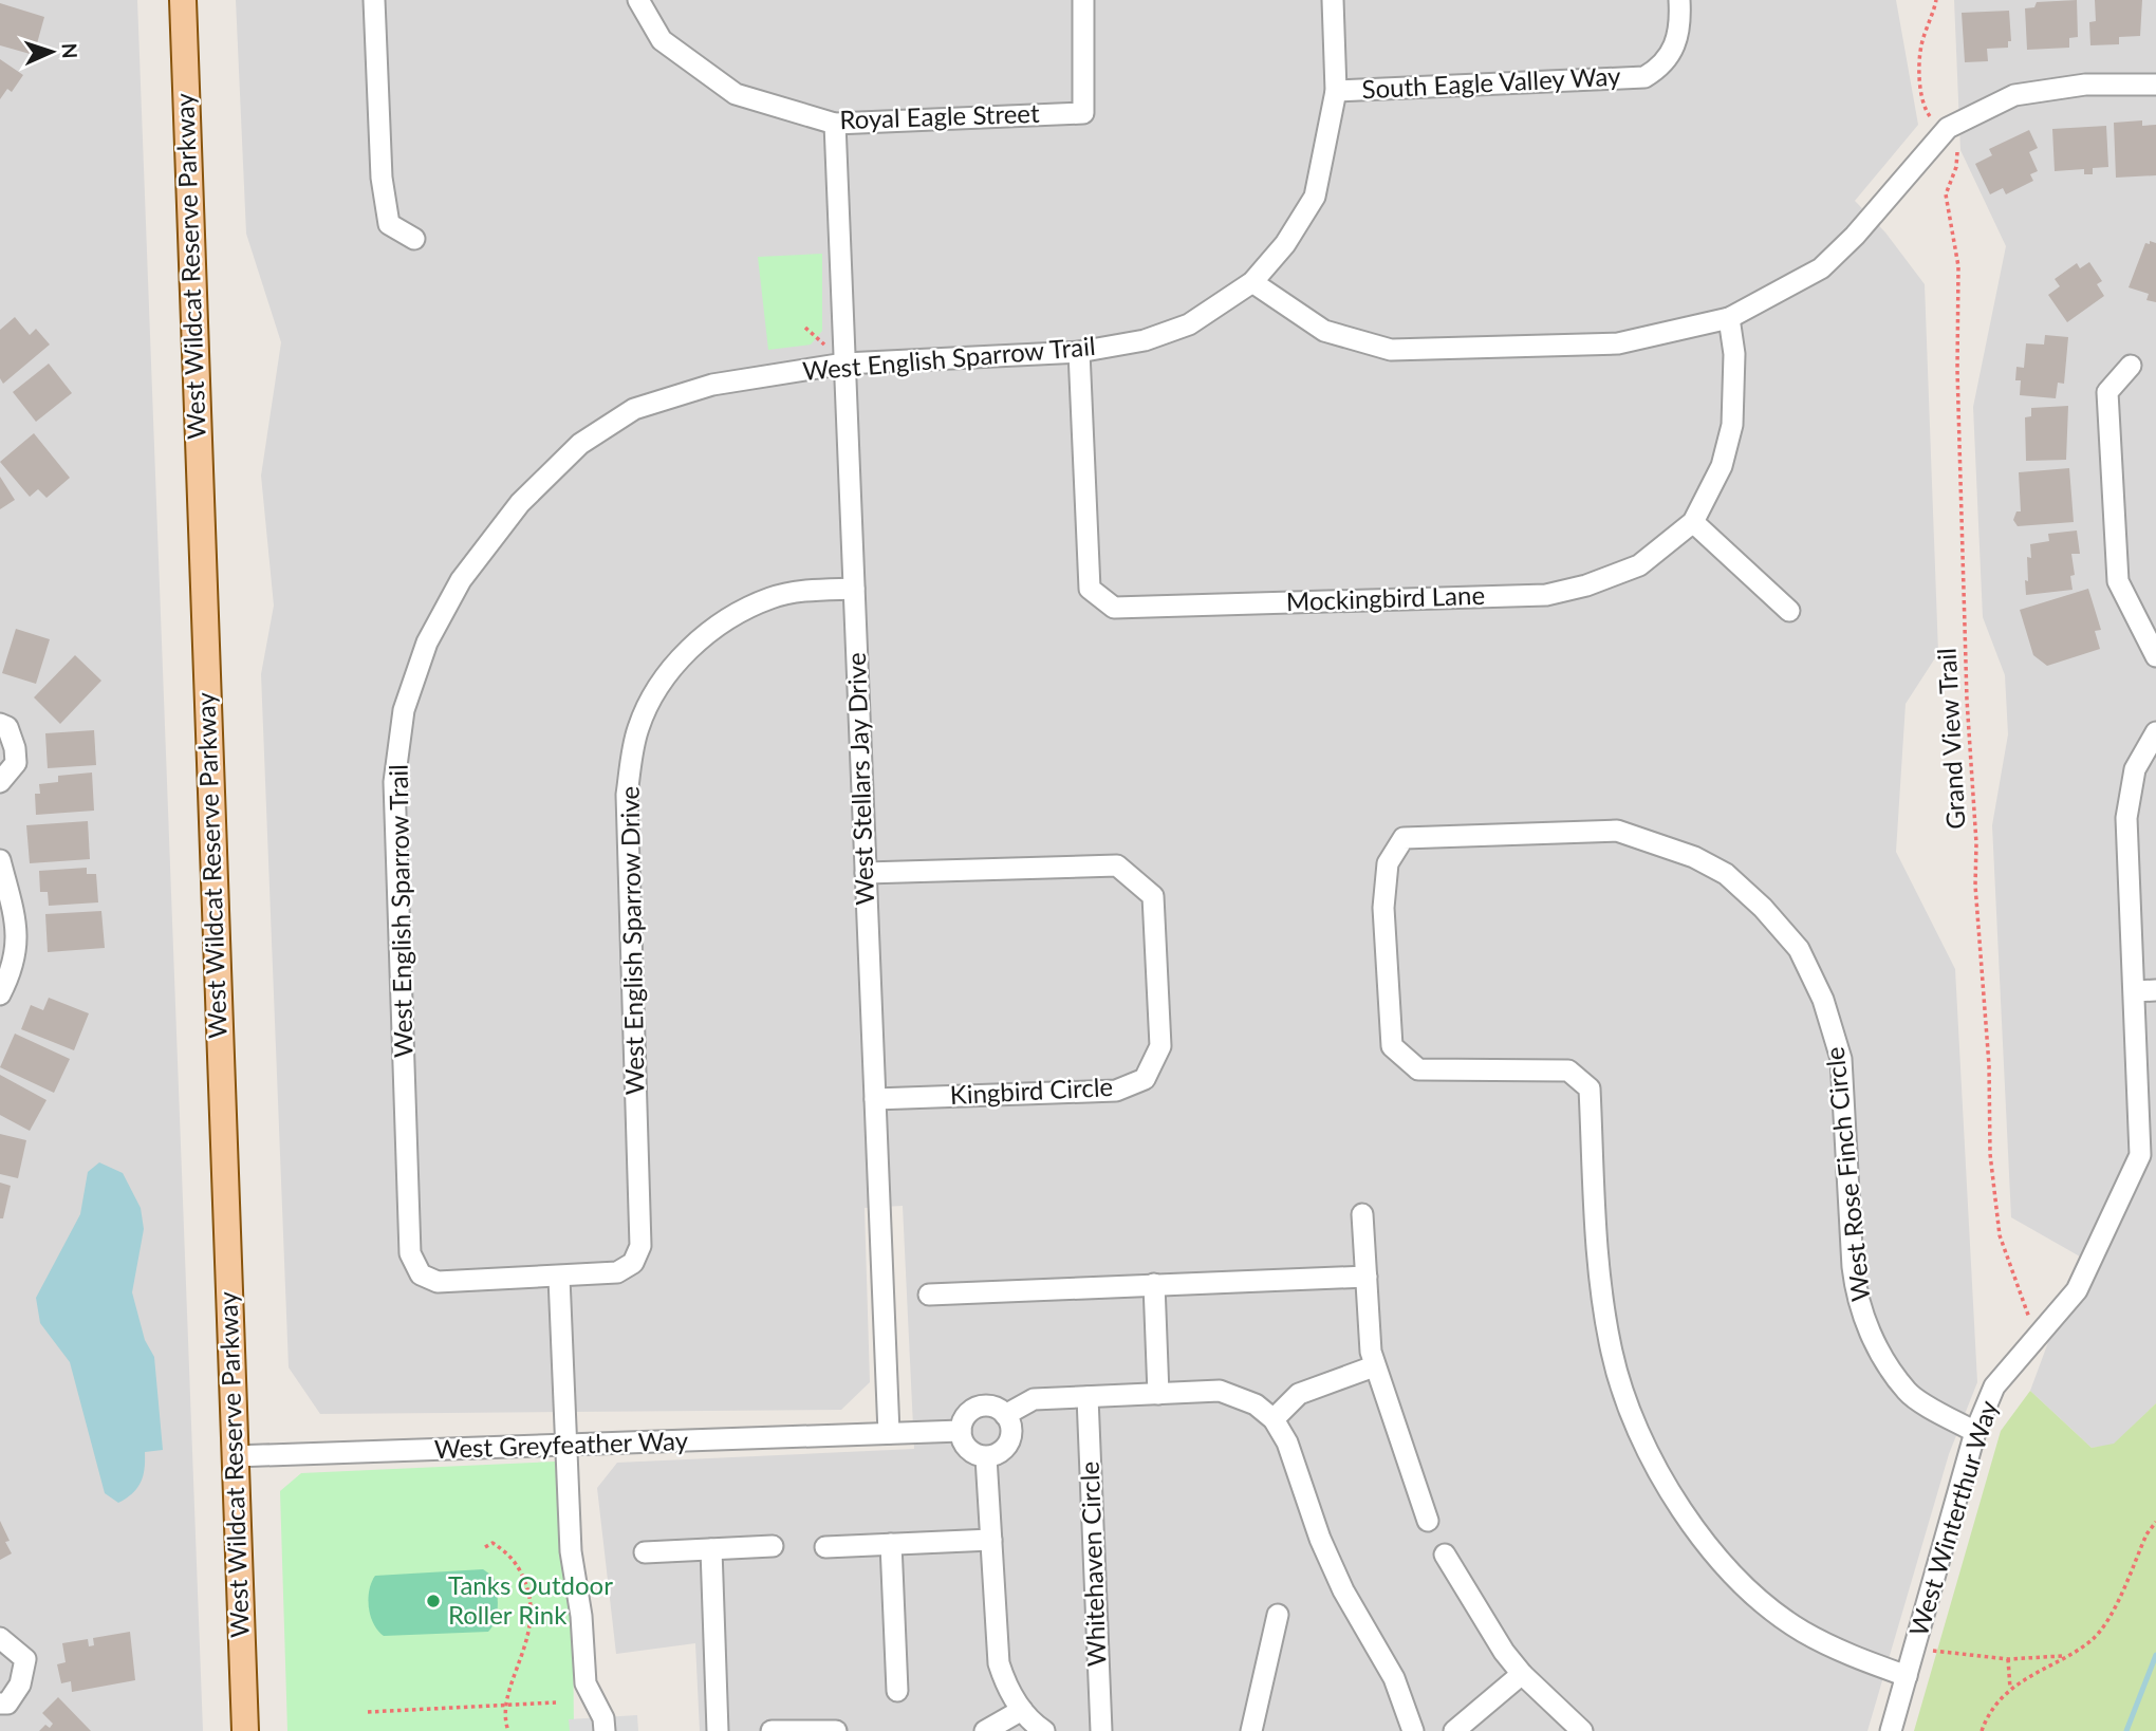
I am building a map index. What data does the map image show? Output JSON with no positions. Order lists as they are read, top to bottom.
{
  "streets": {
    "main road": ["West Wildcat Reserve Parkway"],
    "street": [
      "South Eagle Valley Way",
      "Royal Eagle Street",
      "West English Sparrow Trail",
      "Mockingbird Lane",
      "West Stellars Jay Drive",
      "West English Sparrow Drive",
      "Kingbird Circle",
      "West Rose Finch Circle",
      "West Greyfeather Way",
      "West Winterthur Way",
      "Whitehaven Circle"
    ],
    "path": ["Grand View Trail"]
  },
  "crossings": [
    ["South Eagle Valley Way", "West English Sparrow Trail"],
    ["Royal Eagle Street", "West Stellars Jay Drive"],
    ["West Wildcat Reserve Parkway", "West Greyfeather Way"],
    ["West English Sparrow Trail", "Mockingbird Lane"],
    ["West English Sparrow Trail", "West Stellars Jay Drive"],
    ["West English Sparrow Trail", "West English Sparrow Drive"],
    ["West Stellars Jay Drive", "West English Sparrow Drive"],
    ["West Stellars Jay Drive", "Kingbird Circle"],
    ["West Stellars Jay Drive", "West Greyfeather Way"],
    ["West Rose Finch Circle", "West Winterthur Way"]
  ],
  "places": ["Tanks Outdoor Roller Rink"],
  "north": "right"
}
